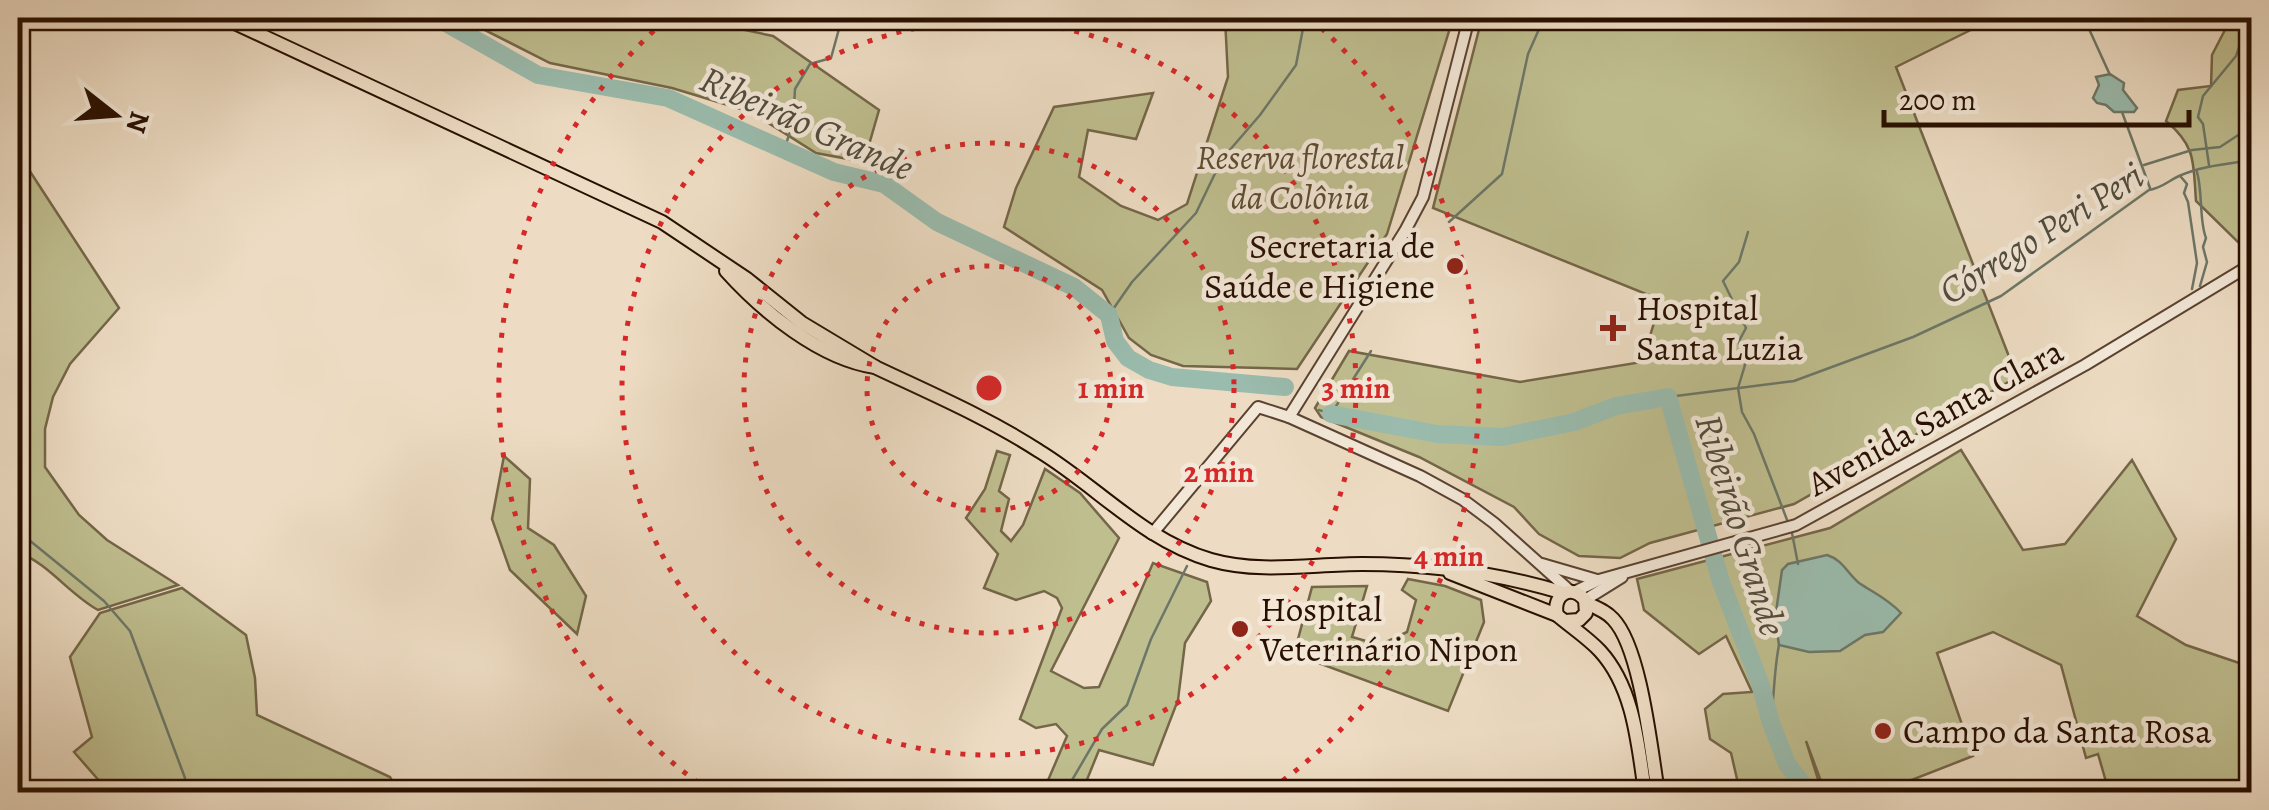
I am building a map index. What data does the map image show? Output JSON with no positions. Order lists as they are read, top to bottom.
{
  "streets": {
    "street": ["Avenida Santa Clara"]
  },
  "water": ["Ribeirão Grande", "Córrego Peri Peri"],
  "parks": ["Reserva florestal da Colônia"],
  "places": {
    "other": ["Secretaria de Saúde e Higiene", "Hospital Veterinário Nipon", "Campo da Santa Rosa"],
    "health": ["Hospital Santa Luzia"]
  },
  "scale_bar": "200 m",
  "north": "right",
  "rings": [
    "1 min",
    "3 min",
    "2 min",
    "4 min"
  ]
}
